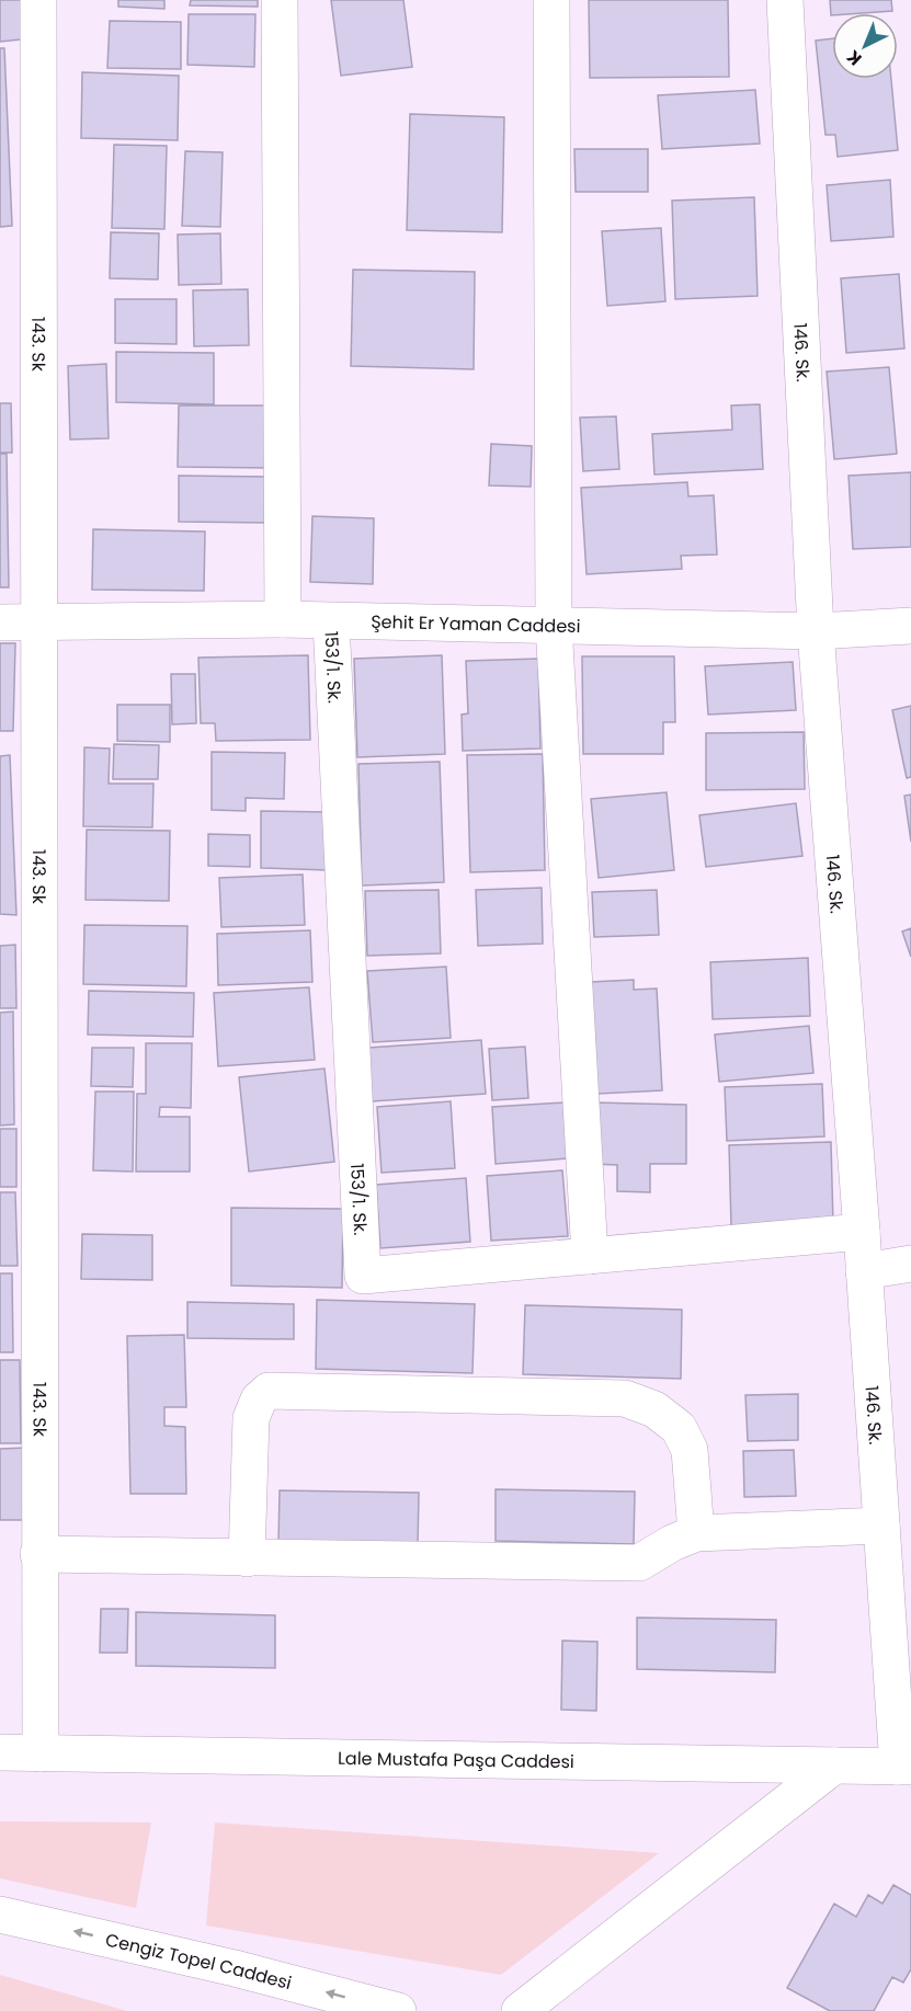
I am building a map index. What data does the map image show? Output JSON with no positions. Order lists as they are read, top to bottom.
{
  "streets": {
    "street": [
      "143. Sk",
      "146. Sk.",
      "Şehit Er Yaman Caddesi",
      "153/1. Sk.",
      "Lale Mustafa Paşa Caddesi",
      "Cengiz Topel Caddesi"
    ]
  },
  "crossings": [
    ["143. Sk", "Şehit Er Yaman Caddesi"],
    ["143. Sk", "Lale Mustafa Paşa Caddesi"],
    ["146. Sk.", "Şehit Er Yaman Caddesi"],
    ["146. Sk.", "153/1. Sk."],
    ["146. Sk.", "Lale Mustafa Paşa Caddesi"],
    ["Şehit Er Yaman Caddesi", "153/1. Sk."]
  ],
  "one_way": ["Cengiz Topel Caddesi"],
  "north": "bottom left"
}
